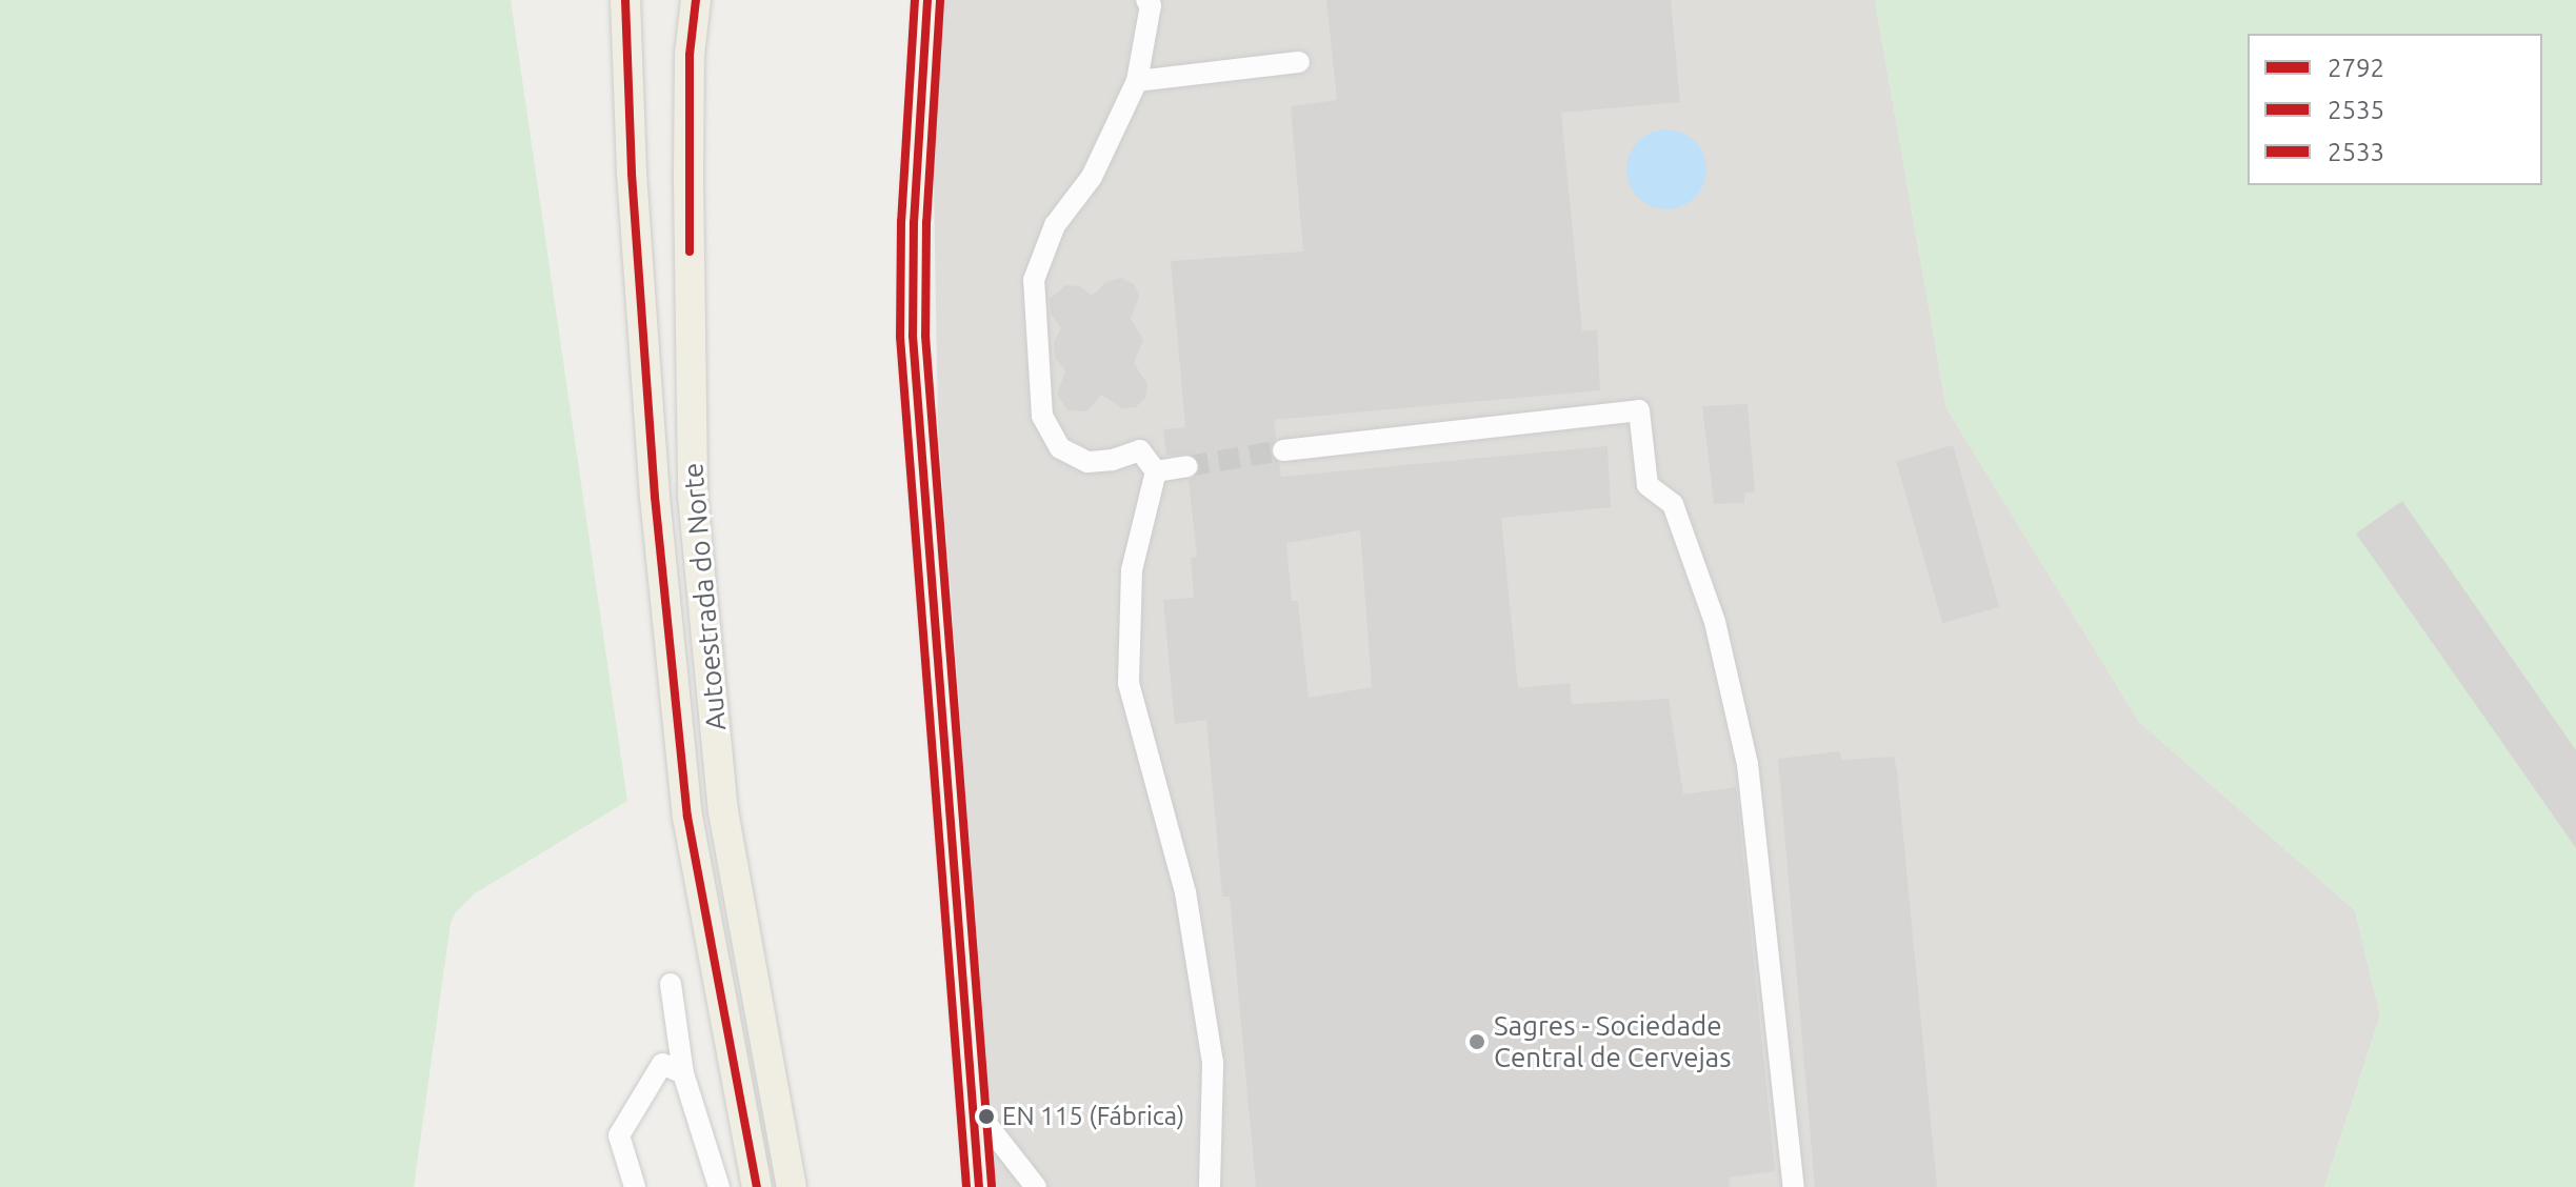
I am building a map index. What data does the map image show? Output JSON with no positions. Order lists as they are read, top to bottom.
{
  "streets": {
    "highway": ["Autoestrada do Norte"]
  },
  "places": ["Sagres - Sociedade Central de Cervejas", "EN 115 (Fábrica)"],
  "lines": ["transit line 2792", "transit line 2535", "transit line 2533"],
  "legend": ["2792", "2535", "2533"]
}
